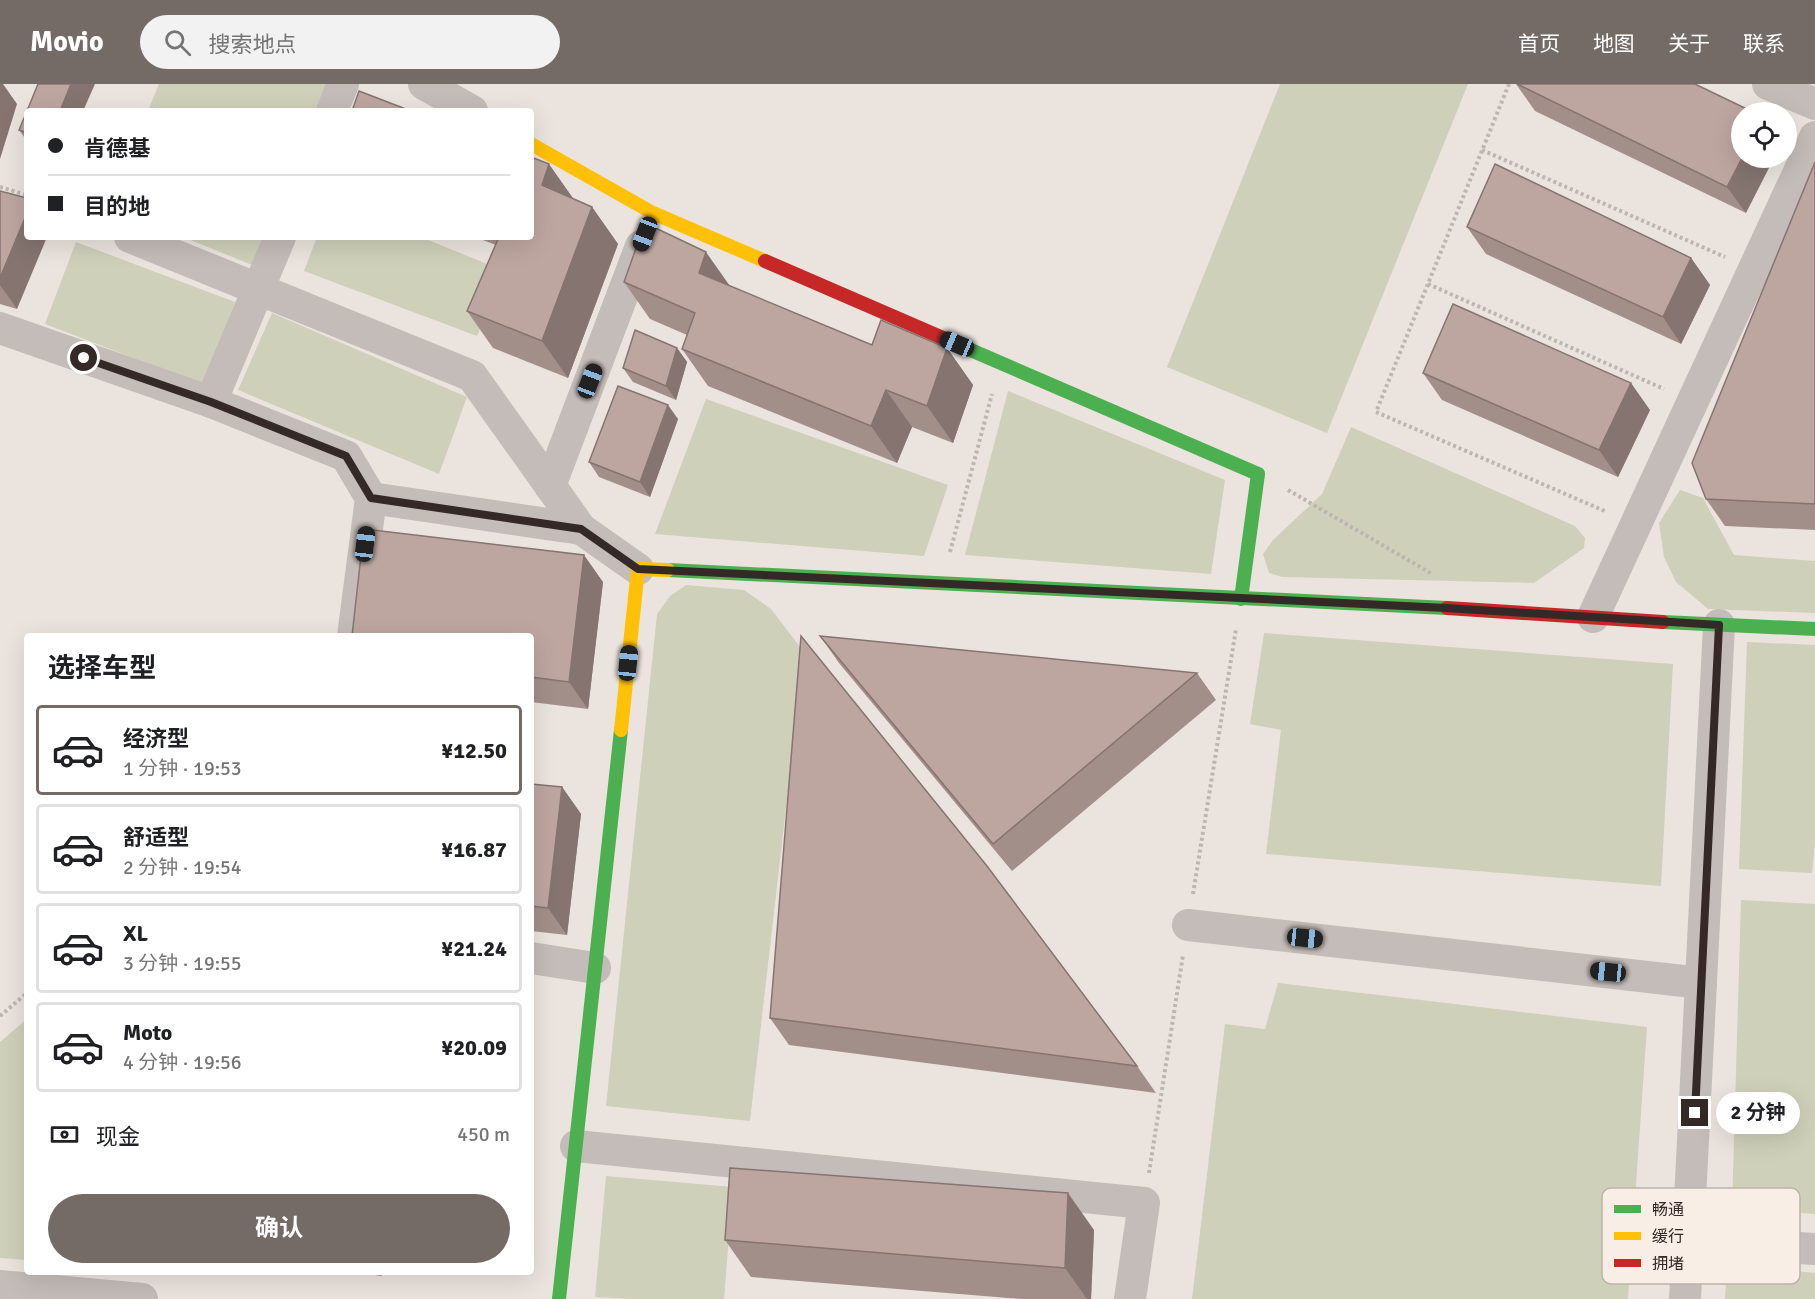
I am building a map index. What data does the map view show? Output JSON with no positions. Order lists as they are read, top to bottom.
{
  "legend": ["畅通", "缓行", "拥堵"],
  "page": {
    "header": "Movio",
    "search": "搜索地点",
    "nav": [
      "首页",
      "地图",
      "关于",
      "联系"
    ],
    "banner": ["肯德基", "目的地"],
    "heading": "选择车型",
    "list": [
      {
        "name": "经济型",
        "note": "1 分钟 · 19:53",
        "value": "¥12.50"
      },
      {
        "name": "舒适型",
        "note": "2 分钟 · 19:54",
        "value": "¥16.87"
      },
      {
        "name": "XL",
        "note": "3 分钟 · 19:55",
        "value": "¥21.24"
      },
      {
        "name": "Moto",
        "note": "4 分钟 · 19:56",
        "value": "¥20.09"
      }
    ],
    "bubble": "2 分钟",
    "pay": ["现金", "450 m"],
    "buttons": "确认"
  }
}
